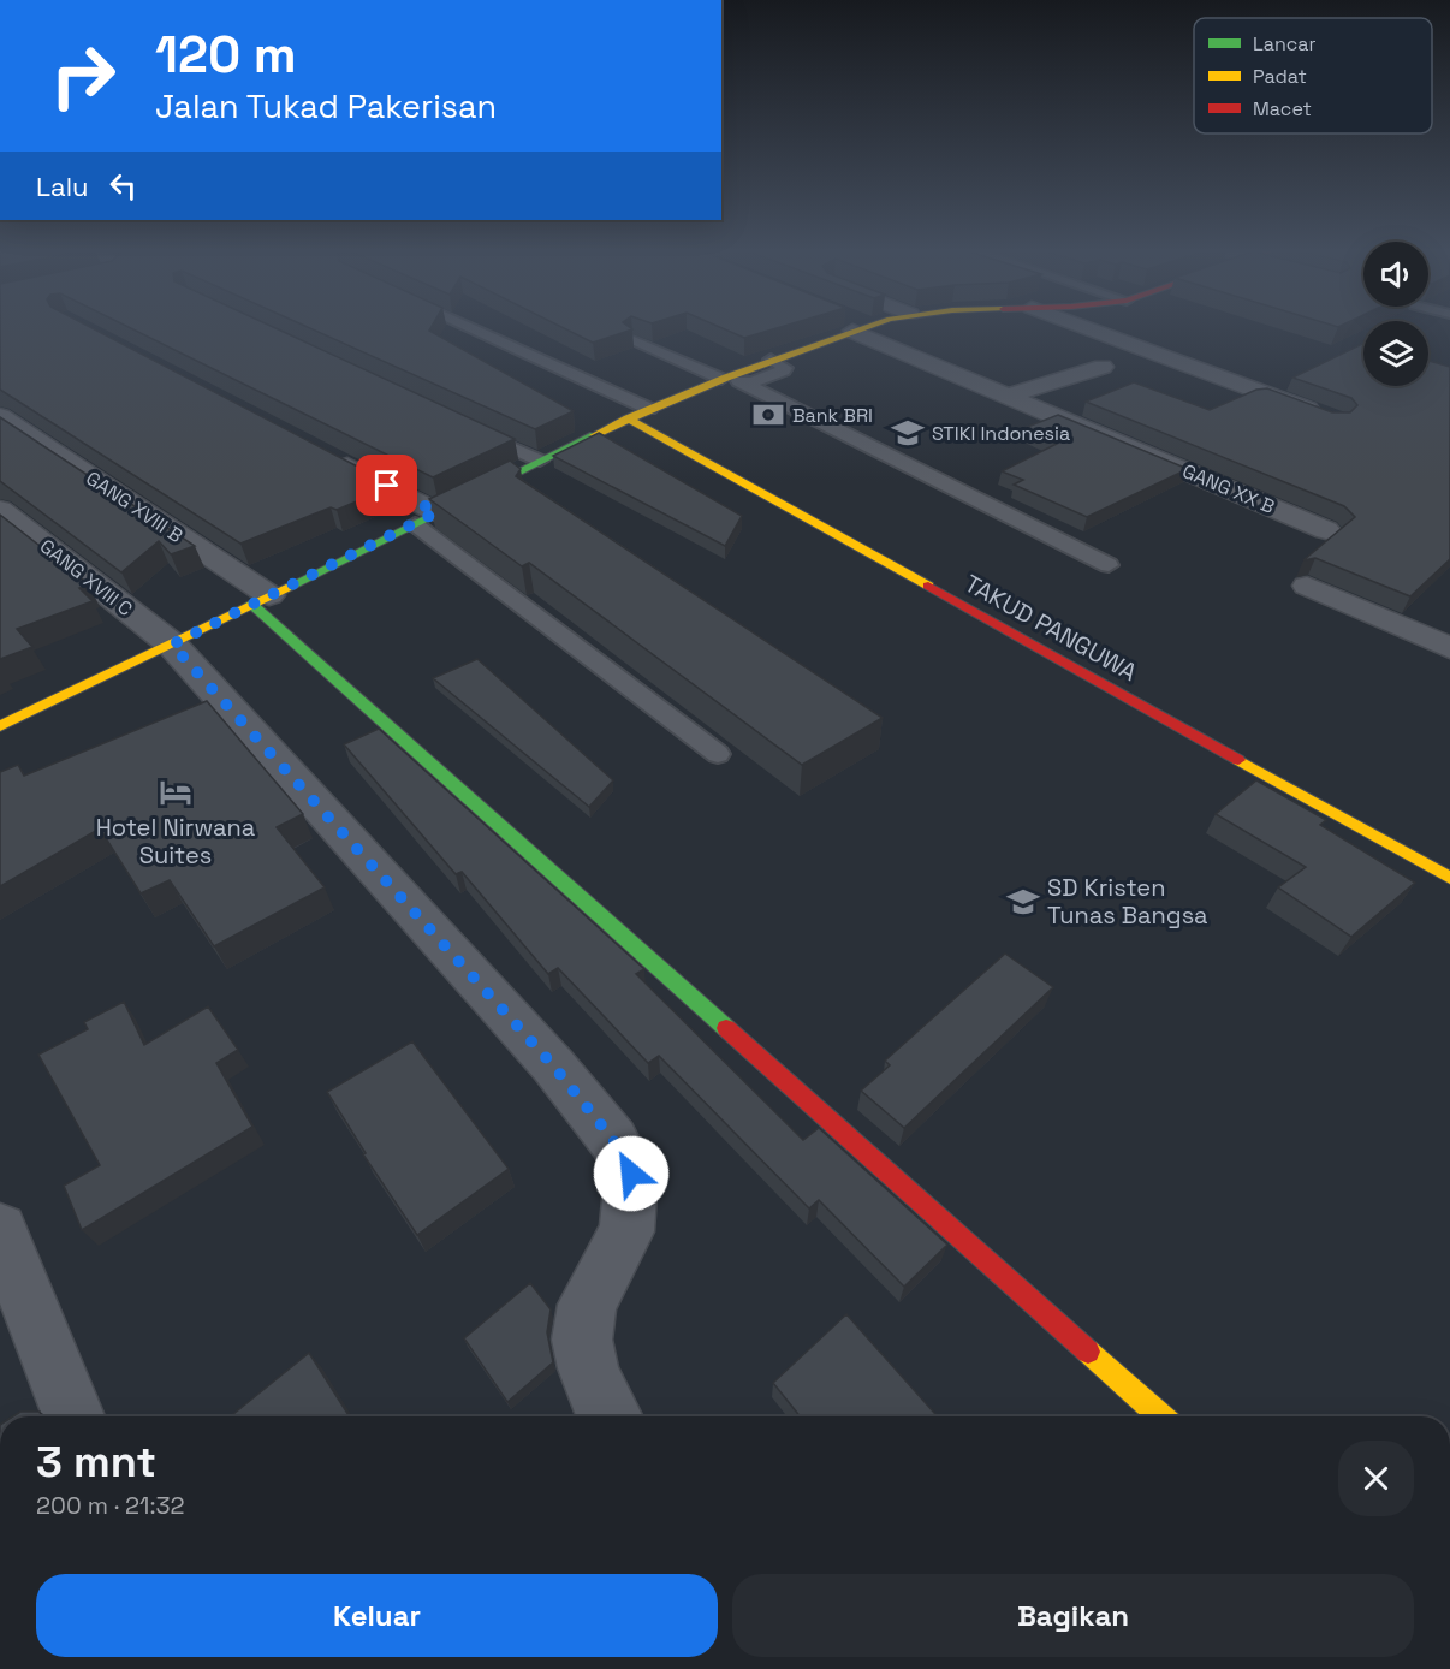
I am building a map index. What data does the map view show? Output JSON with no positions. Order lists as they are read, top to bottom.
{
  "streets": {
    "street": [
      "GANG XX B",
      "GANG XVIII B",
      "GANG XVIII C",
      "TAKUD PANGUWA"
    ]
  },
  "places": {
    "bank": ["Bank BRI"],
    "school or university": ["STIKI Indonesia", "SD Kristen Tunas Bangsa"],
    "hotel": ["Hotel Nirwana Suites"]
  },
  "legend": ["Lancar", "Padat", "Macet"],
  "page": {
    "turn": ["120 m", "Jalan Tukad Pakerisan"],
    "then": "Lalu",
    "heading": ["3 mnt", "200 m · 21:32"],
    "buttons": ["Keluar", "Bagikan"]
  }
}
